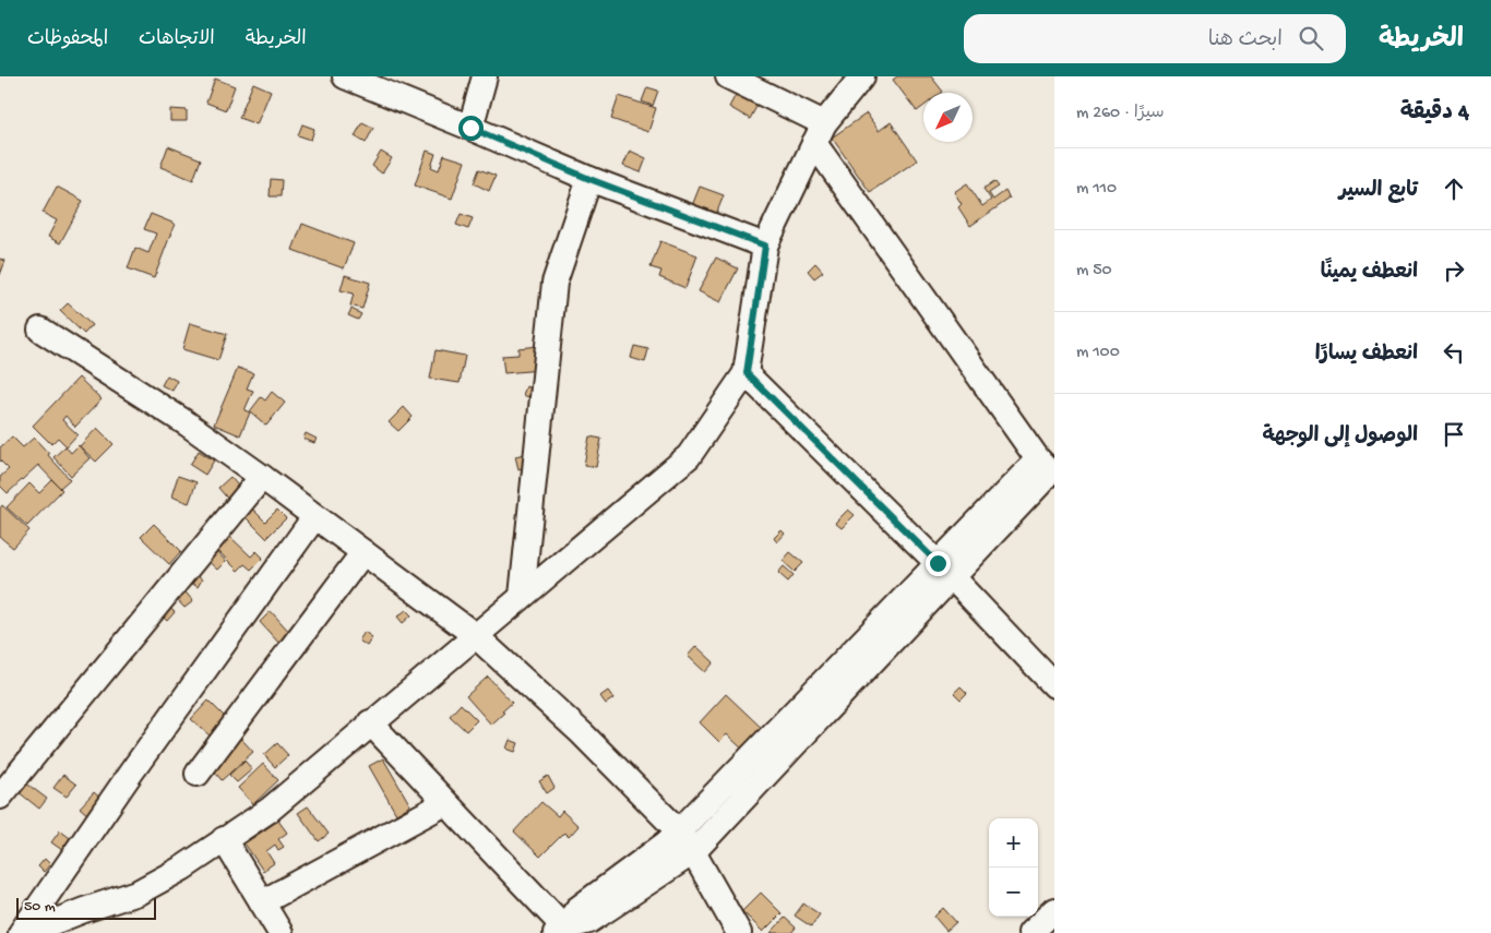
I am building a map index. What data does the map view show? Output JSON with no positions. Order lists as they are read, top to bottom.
{
  "scale_bar": "50 m",
  "north": "bottom left",
  "page": {
    "header": "الخريطة",
    "search": "ابحث هنا",
    "nav": ["الخريطة", "الاتجاهات", "المحفوظات"],
    "heading": ["4 دقيقة", "سيرًا · 260 m"],
    "list": [
      ["تابع السير", "110 m"],
      ["انعطف يمينًا", "50 m"],
      ["انعطف يسارًا", "100 m"],
      "الوصول إلى الوجهة"
    ],
    "map_buttons": ["+", "−"],
    "scale": "50 m"
  }
}
